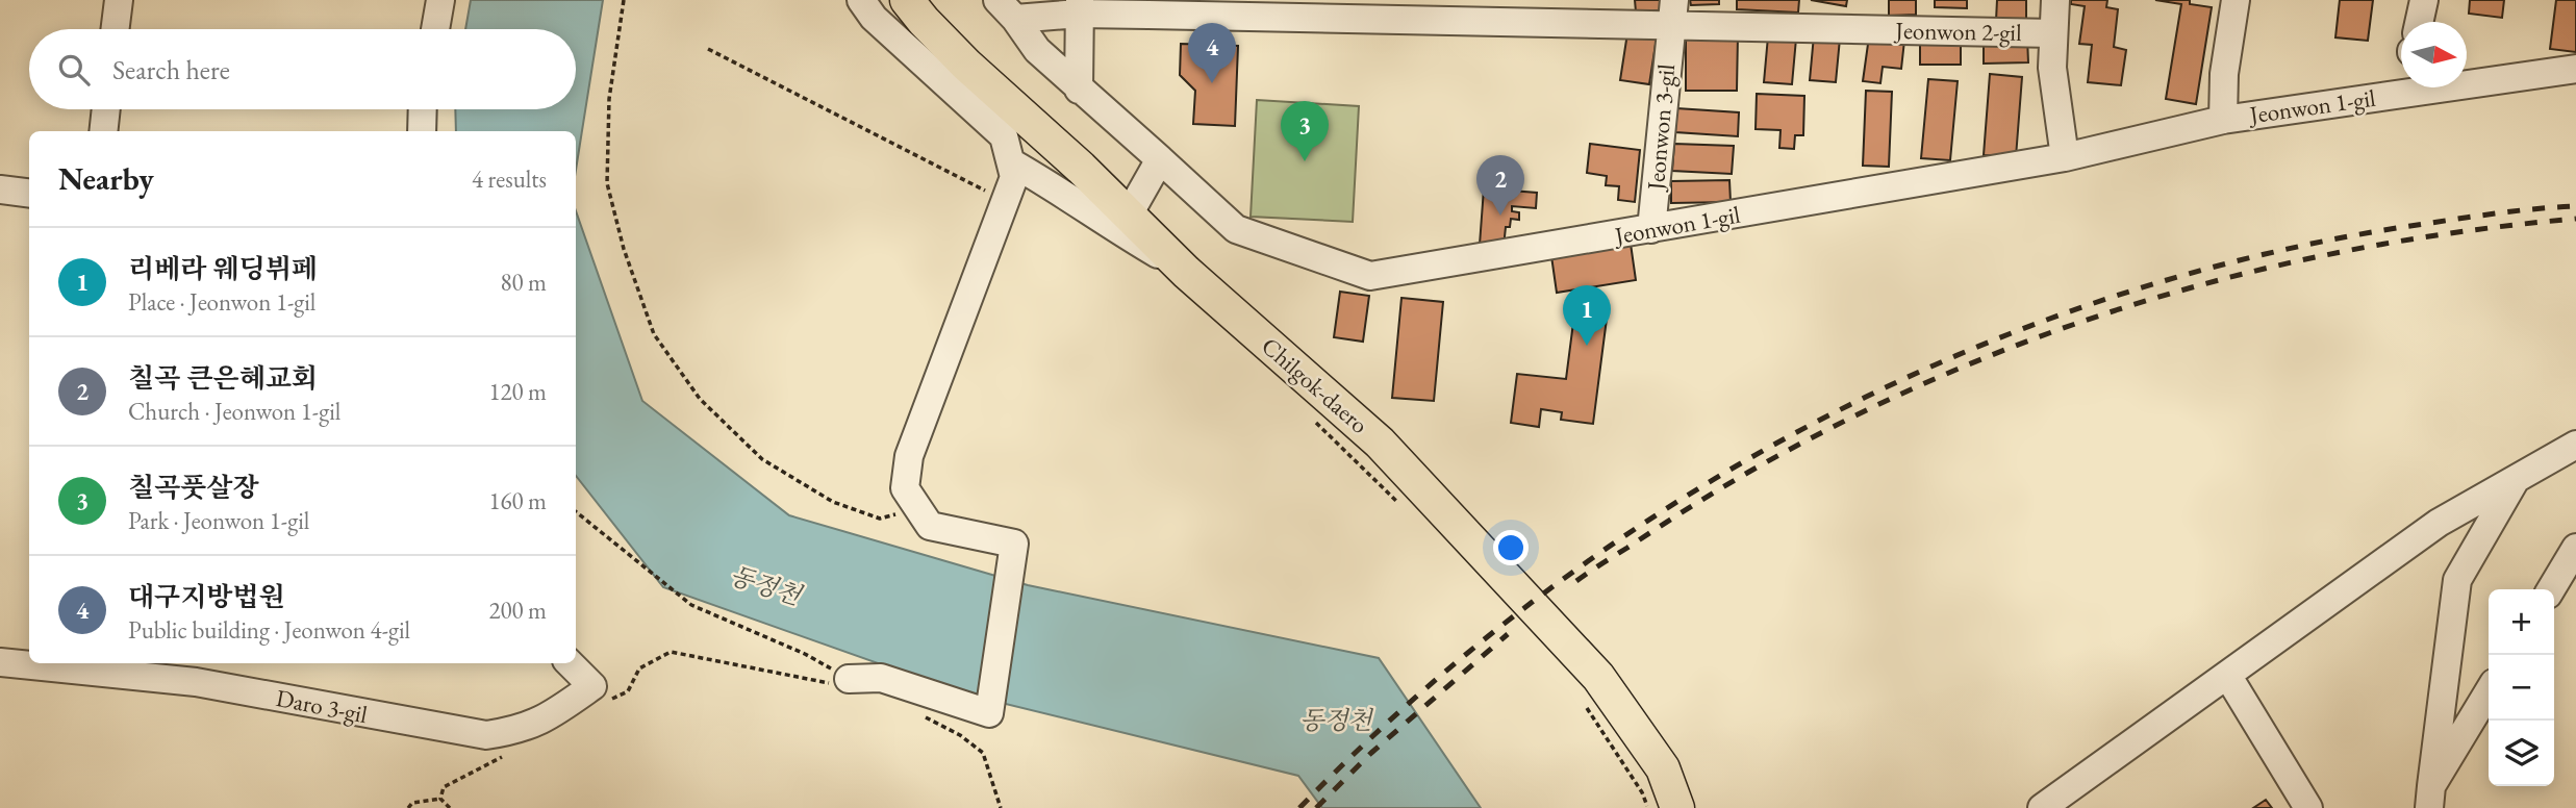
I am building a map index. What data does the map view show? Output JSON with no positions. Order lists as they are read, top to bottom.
{
  "streets": {
    "main road": ["Chilgok-daero"],
    "street": [
      "Jeonwon 2-gil",
      "Jeonwon 1-gil",
      "Jeonwon 3-gil",
      "Daro 3-gil"
    ]
  },
  "crossings": [
    ["Jeonwon 2-gil", "Jeonwon 1-gil"],
    ["Jeonwon 2-gil", "Jeonwon 3-gil"],
    ["Jeonwon 1-gil", "Jeonwon 3-gil"]
  ],
  "water": ["동정천"],
  "north": "right",
  "page": {
    "pins": [
      "4",
      "3",
      "2",
      "1"
    ],
    "search": "Search here",
    "heading": ["Nearby", "4 results"],
    "list": [
      {
        "mark": "1",
        "name": "리베라 웨딩뷔페",
        "note": "Place · Jeonwon 1-gil",
        "value": "80 m"
      },
      {
        "mark": "2",
        "name": "칠곡 큰은혜교회",
        "note": "Church · Jeonwon 1-gil",
        "value": "120 m"
      },
      {
        "mark": "3",
        "name": "칠곡풋살장",
        "note": "Park · Jeonwon 1-gil",
        "value": "160 m"
      },
      {
        "mark": "4",
        "name": "대구지방법원",
        "note": "Public building · Jeonwon 4-gil",
        "value": "200 m"
      }
    ],
    "map_buttons": ["+", "−"]
  }
}
